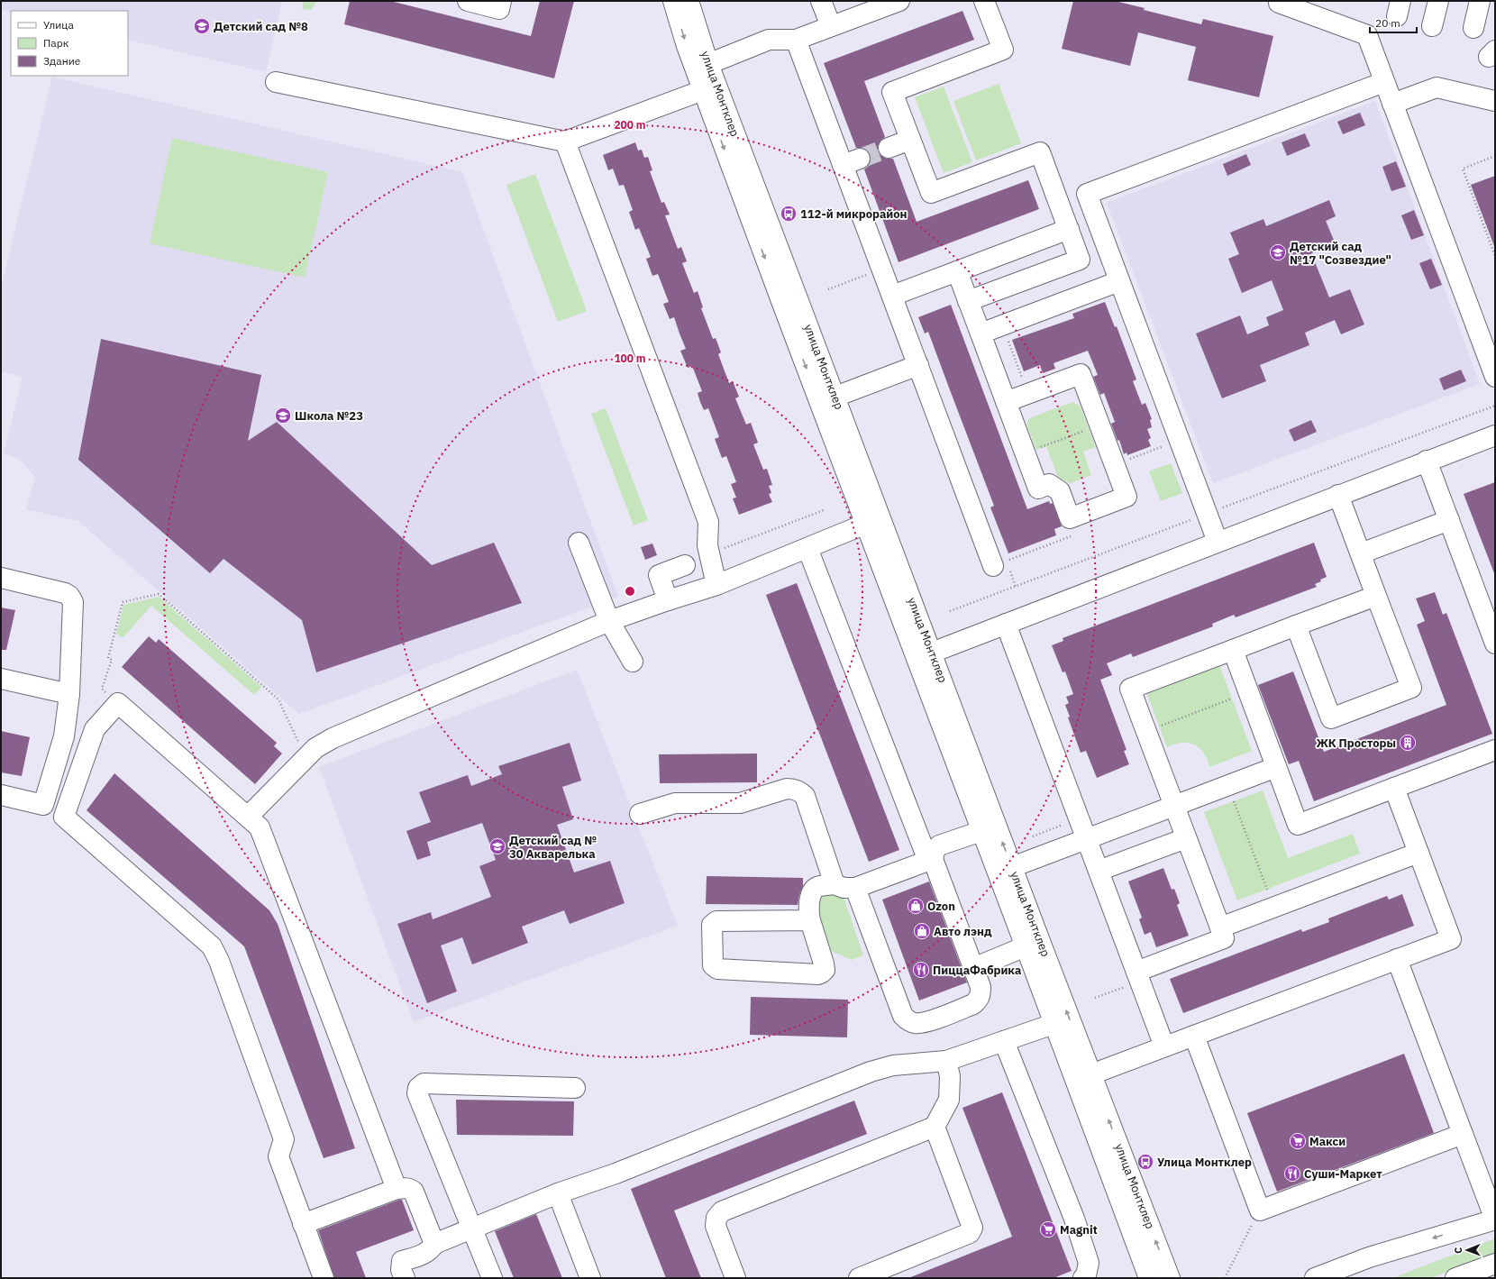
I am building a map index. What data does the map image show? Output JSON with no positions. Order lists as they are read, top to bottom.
{
  "streets": {
    "street": ["улица Монтклер"]
  },
  "places": {
    "school or university": [
      "Детский сад №8",
      "Детский сад №17 \"Созвездие\"",
      "Школа №23",
      "Детский сад № 30 Акварелька"
    ],
    "bus stop": ["112-й микрорайон", "Улица Монтклер"],
    "building": ["ЖК Просторы"],
    "shop": ["Ozon", "Авто лэнд"],
    "restaurant": ["ПиццаФабрика", "Суши-Маркет"],
    "supermarket": ["Макси", "Magnit"]
  },
  "legend": ["Улица", "Парк", "Здание"],
  "scale_bar": "20 m",
  "north": "left",
  "rings": ["200 m", "100 m"]
}
